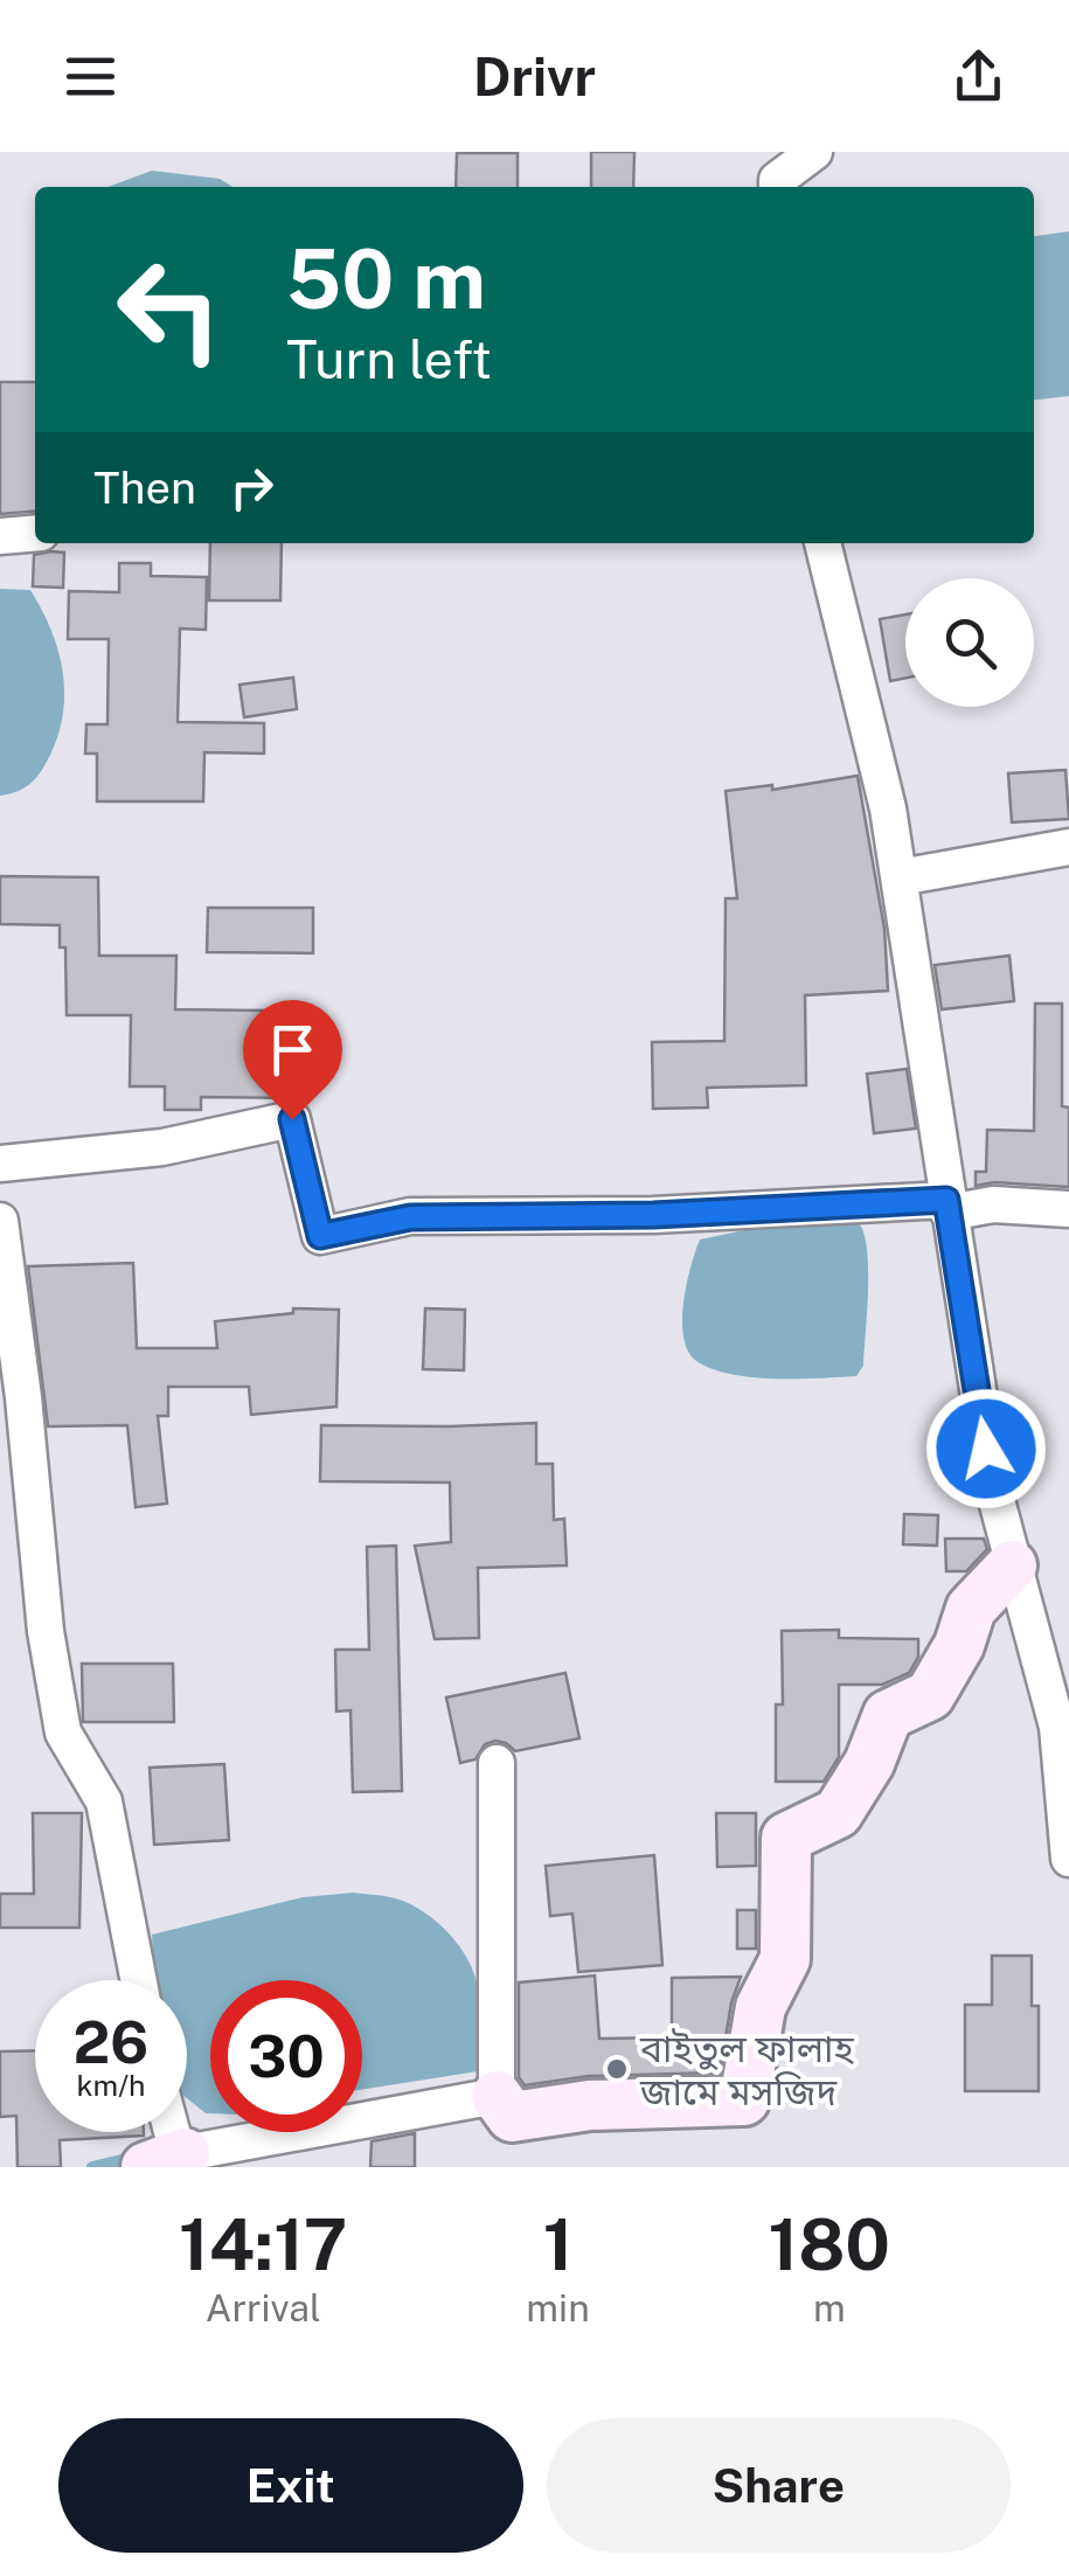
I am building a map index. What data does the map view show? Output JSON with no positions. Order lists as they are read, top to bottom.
{
  "places": ["বাইতুল ফালাহ জামে মসজিদ"],
  "page": {
    "header": "Drivr",
    "turn": ["50 m", "Turn left"],
    "then": "Then",
    "speed": "26 km/h",
    "limit": "30",
    "eta": [
      "14:17",
      "Arrival",
      "1",
      "min",
      "180",
      "m"
    ],
    "buttons": ["Exit", "Share"]
  }
}
